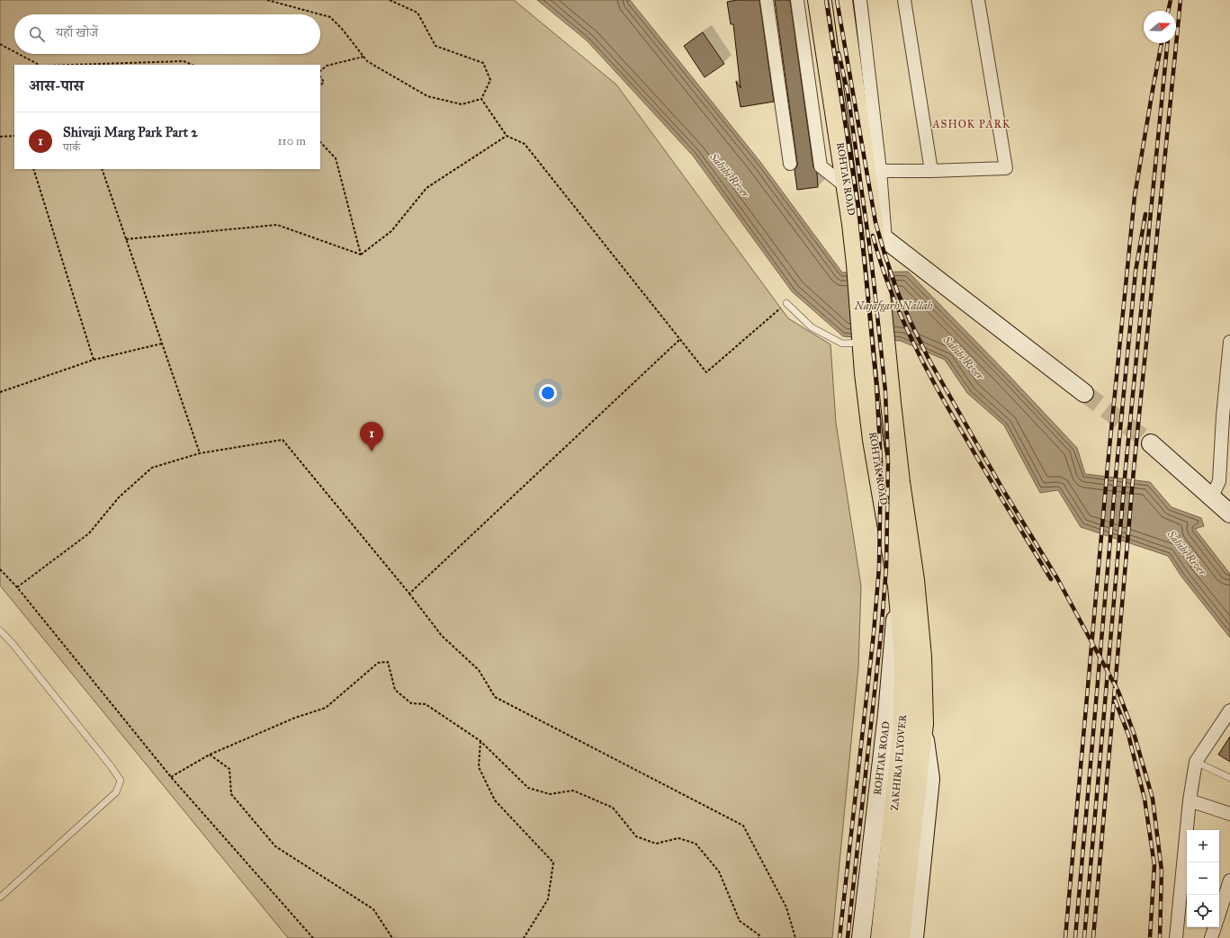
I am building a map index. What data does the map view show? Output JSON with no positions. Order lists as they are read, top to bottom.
{
  "streets": {
    "main road": ["ROHTAK ROAD", "ZAKHIRA FLYOVER"]
  },
  "crossings": [
    ["ROHTAK ROAD", "ZAKHIRA FLYOVER"]
  ],
  "districts": ["ASHOK PARK"],
  "water": ["Sahibi River", "Najafgarh Nallah"],
  "north": "right",
  "page": {
    "search": "यहाँ खोजें",
    "heading": "आस-पास",
    "list": [
      {
        "mark": "1",
        "name": "Shivaji Marg Park Part 2",
        "note": "पार्क",
        "value": "110 m"
      }
    ],
    "pins": "1",
    "map_buttons": ["+", "−"]
  }
}
